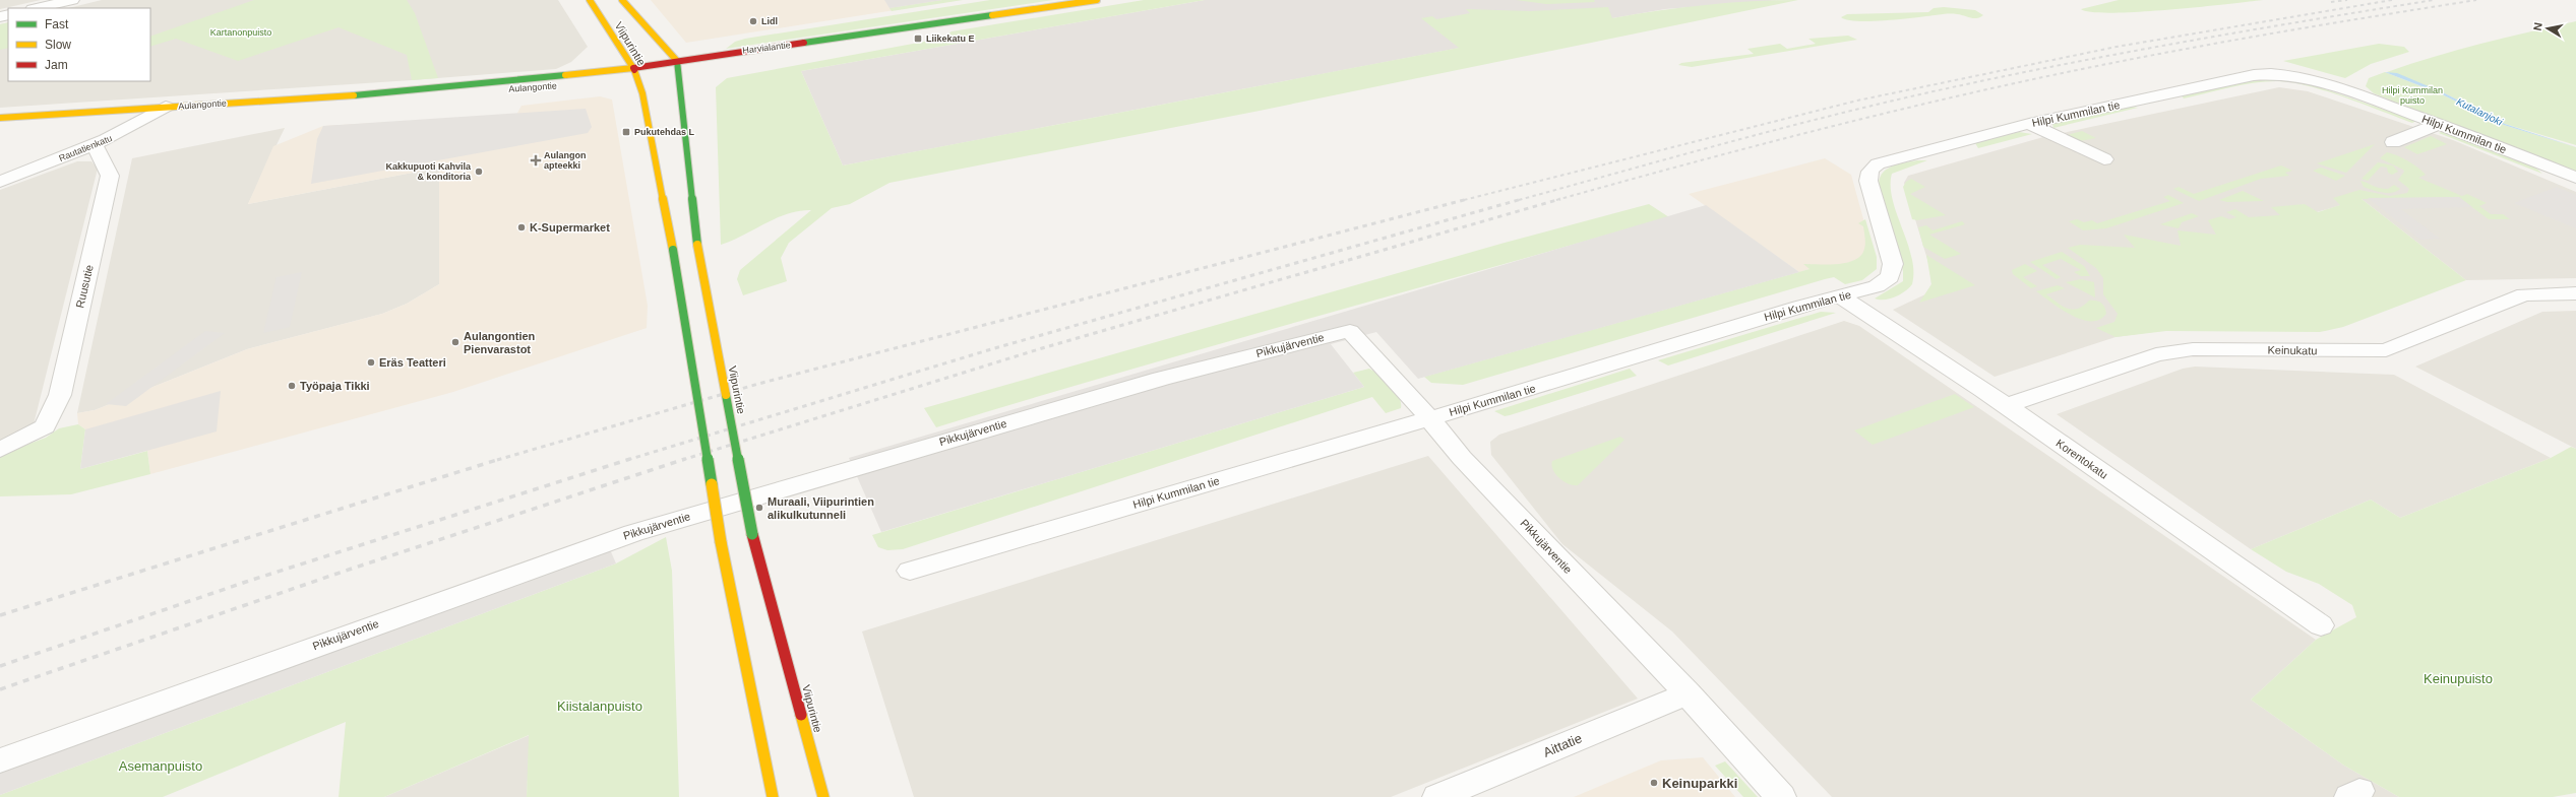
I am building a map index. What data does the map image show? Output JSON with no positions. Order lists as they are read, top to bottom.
{
  "streets": {
    "main road": ["Viipurintie", "Harvialantie", "Aulangontie"],
    "street": [
      "Hilpi Kummilan tie",
      "Rautatienkatu",
      "Ruusutie",
      "Pikkujärventie",
      "Keinukatu",
      "Korentokatu",
      "Aittatie"
    ]
  },
  "crossings": [
    ["Viipurintie", "Harvialantie"],
    ["Viipurintie", "Aulangontie"],
    ["Harvialantie", "Aulangontie"],
    ["Aulangontie", "Rautatienkatu"],
    ["Hilpi Kummilan tie", "Pikkujärventie"],
    ["Hilpi Kummilan tie", "Korentokatu"],
    ["Rautatienkatu", "Ruusutie"],
    ["Pikkujärventie", "Aittatie"],
    ["Keinukatu", "Korentokatu"]
  ],
  "water": ["Kutalanjoki"],
  "parks": [
    "Kartanonpuisto",
    "Hilpi Kummilan puisto",
    "Keinupuisto",
    "Kiistalanpuisto",
    "Asemanpuisto"
  ],
  "places": {
    "other": [
      "Lidl",
      "Kakkupuoti Kahvila & konditoria",
      "K-Supermarket",
      "Aulangontien Pienvarastot",
      "Eräs Teatteri",
      "Työpaja Tikki",
      "Muraali, Viipurintien alikulkutunneli",
      "Keinuparkki"
    ],
    "transit": ["Liikekatu E", "Pukutehdas L"],
    "health": ["Aulangon apteekki"]
  },
  "legend": ["Fast", "Slow", "Jam"],
  "north": "left"
}
